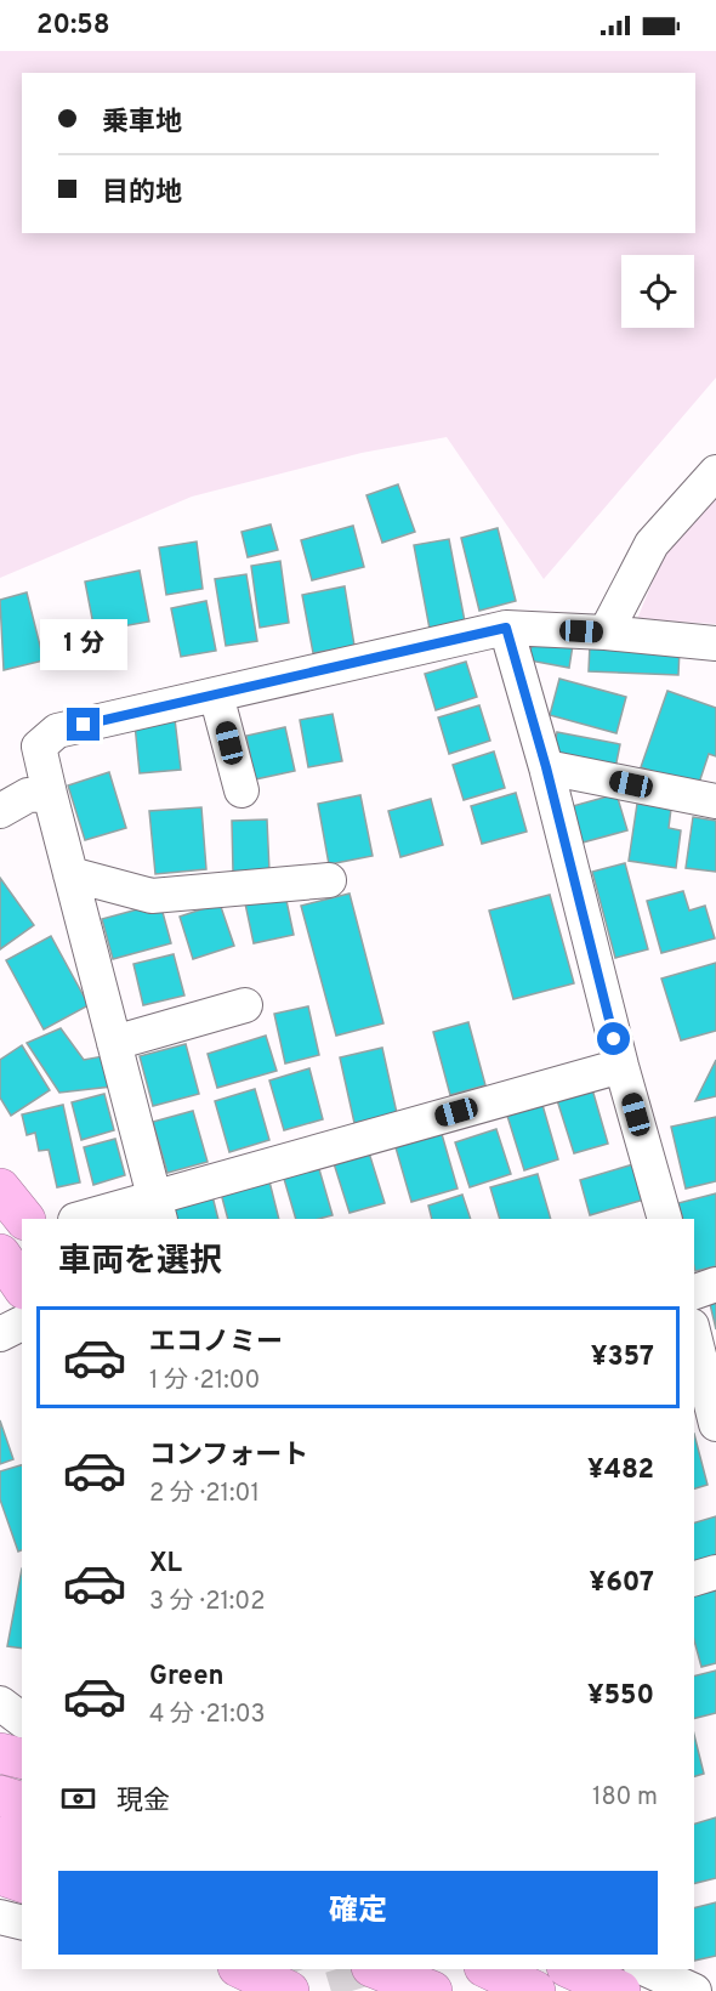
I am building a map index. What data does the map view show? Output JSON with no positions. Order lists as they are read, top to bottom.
{
  "page": {
    "status": "20:58",
    "banner": ["乗車地", "目的地"],
    "bubble": "1 分",
    "heading": "車両を選択",
    "list": [
      {
        "name": "エコノミー",
        "note": "1 分 · 21:00",
        "value": "¥357"
      },
      {
        "name": "コンフォート",
        "note": "2 分 · 21:01",
        "value": "¥482"
      },
      {
        "name": "XL",
        "note": "3 分 · 21:02",
        "value": "¥607"
      },
      {
        "name": "Green",
        "note": "4 分 · 21:03",
        "value": "¥550"
      }
    ],
    "pay": ["現金", "180 m"],
    "buttons": "確定"
  }
}
